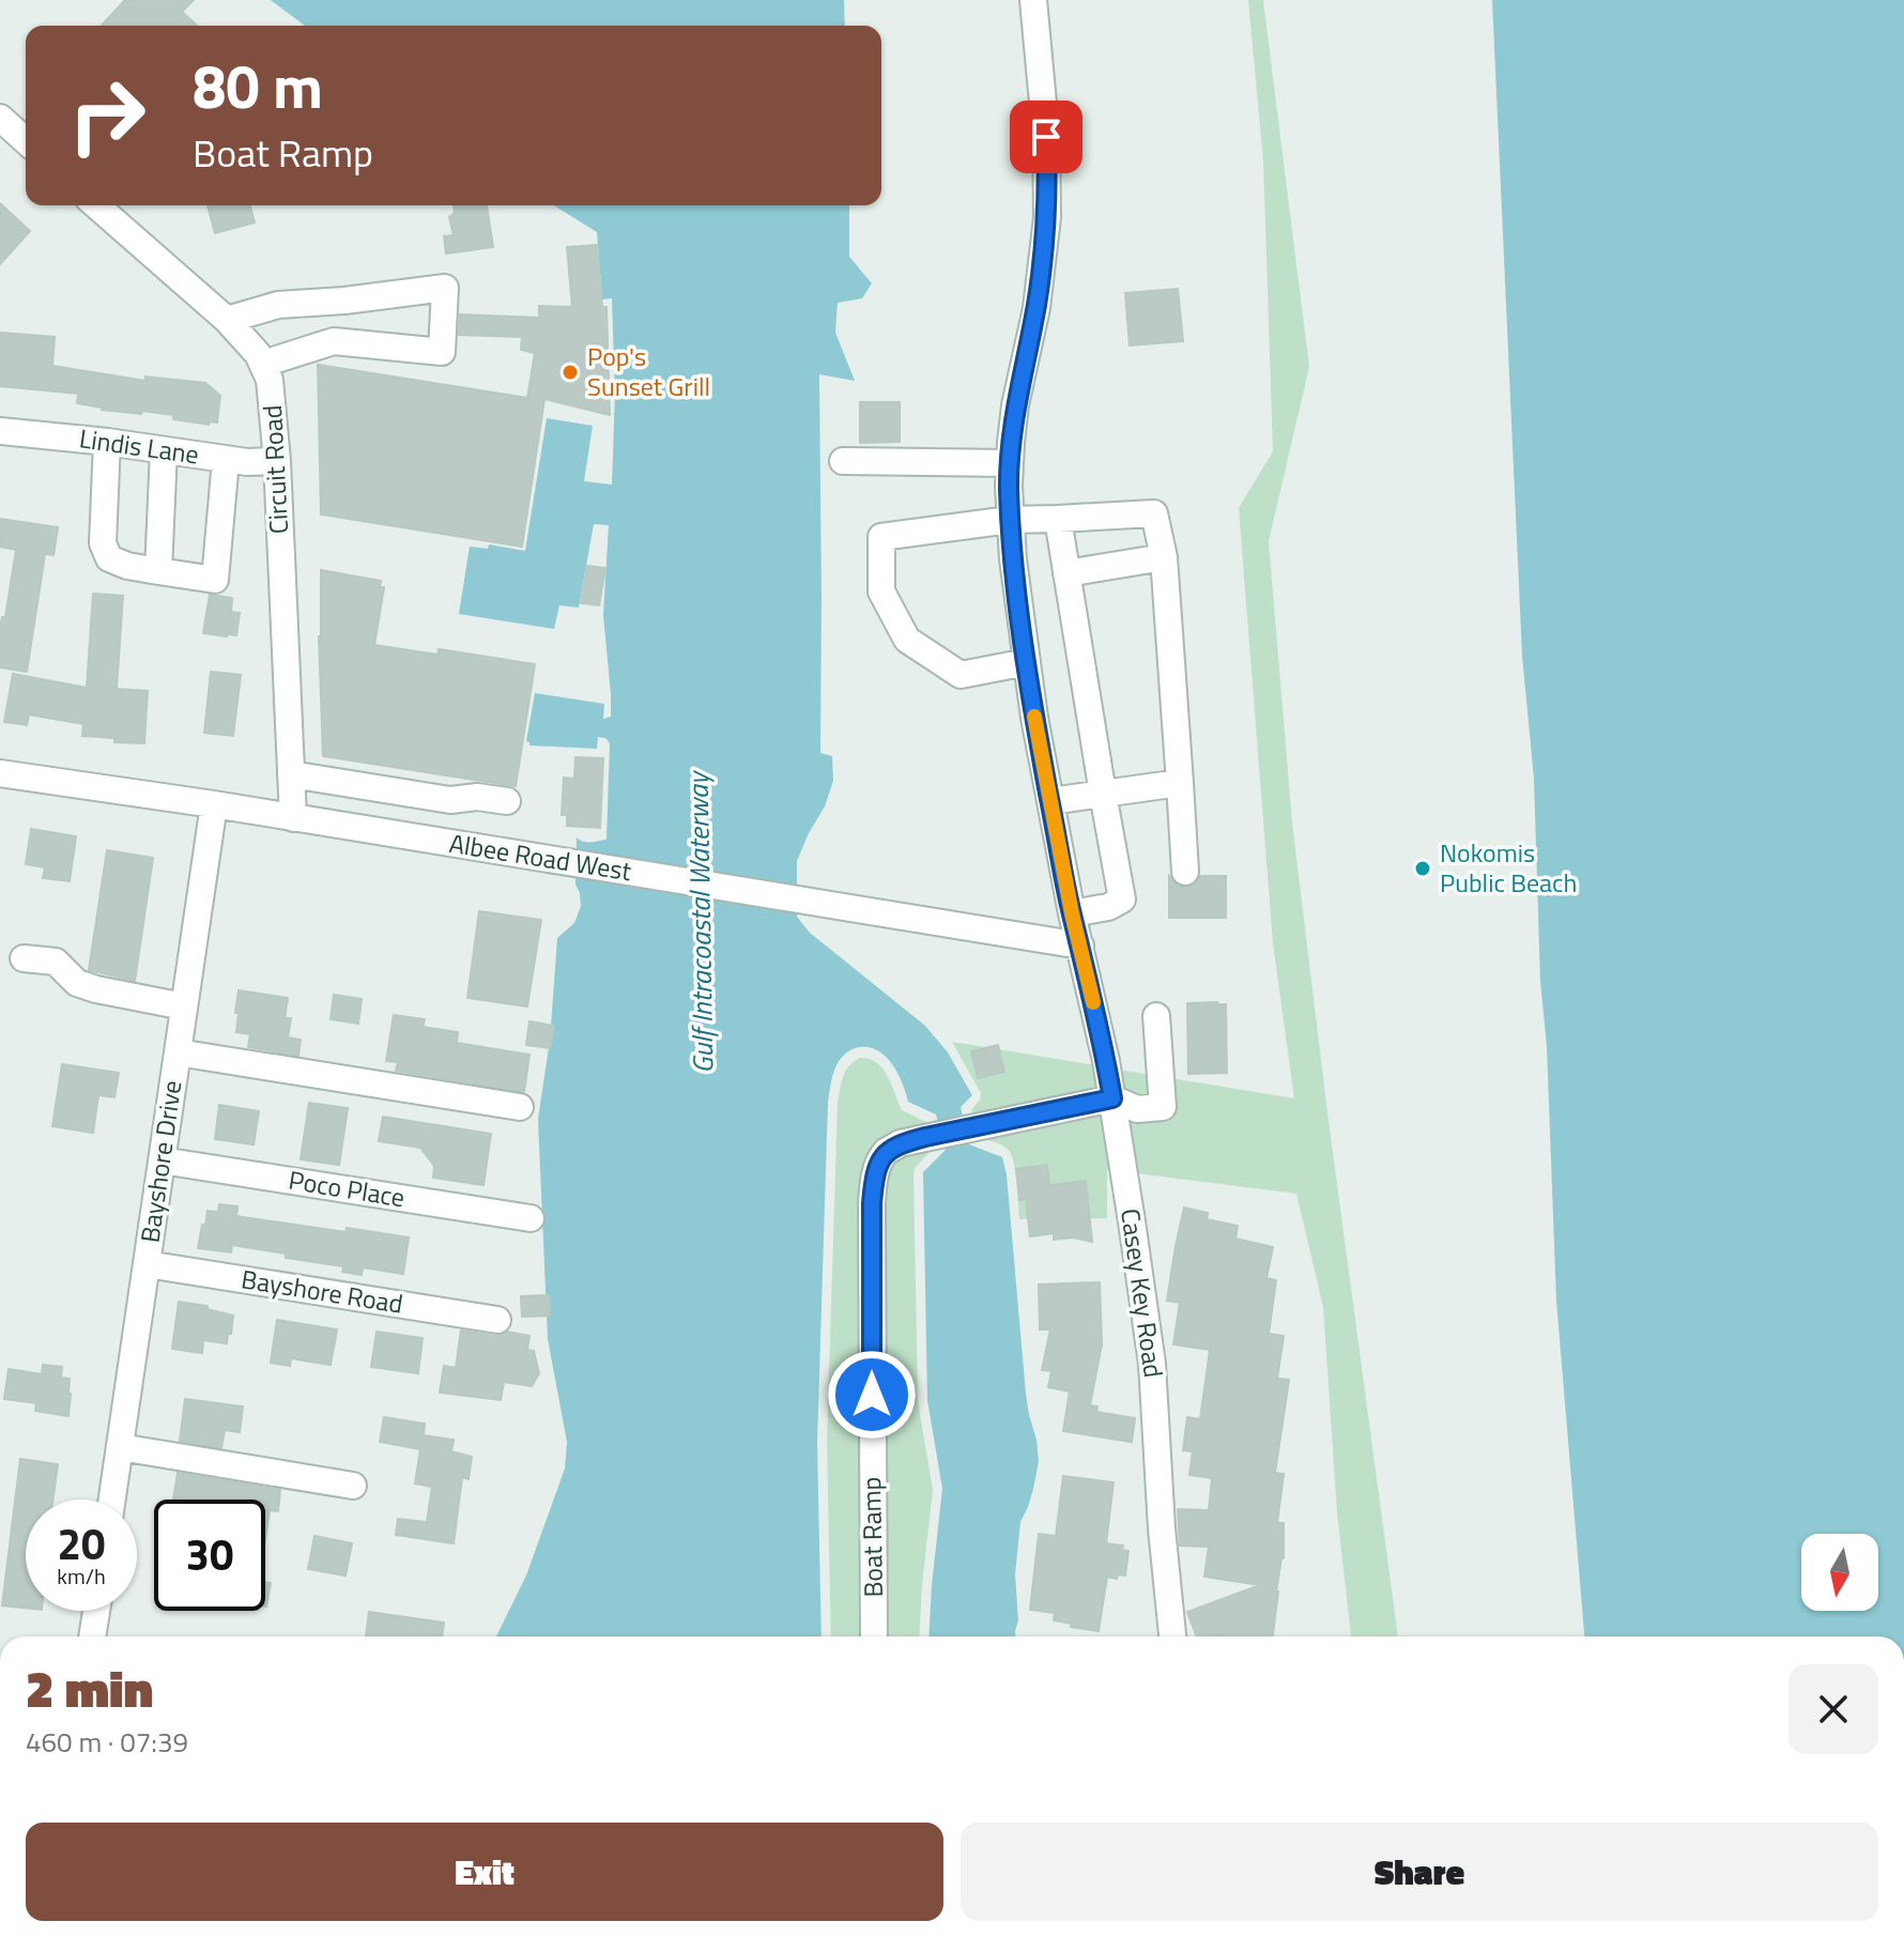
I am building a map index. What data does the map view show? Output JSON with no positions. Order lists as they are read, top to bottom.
{
  "streets": {
    "street": [
      "Lindis Lane",
      "Circuit Road",
      "Albee Road West",
      "Bayshore Drive",
      "Poco Place",
      "Bayshore Road",
      "Casey Key Road",
      "Boat Ramp"
    ]
  },
  "crossings": [
    ["Lindis Lane", "Circuit Road"],
    ["Circuit Road", "Albee Road West"],
    ["Albee Road West", "Bayshore Drive"],
    ["Albee Road West", "Casey Key Road"],
    ["Bayshore Drive", "Poco Place"],
    ["Bayshore Drive", "Bayshore Road"],
    ["Casey Key Road", "Boat Ramp"]
  ],
  "water": ["Gulf Intracoastal Waterway"],
  "places": ["Pop's Sunset Grill", "Nokomis Public Beach"],
  "north": "bottom",
  "page": {
    "turn": ["80 m", "Boat Ramp"],
    "speed": "20 km/h",
    "limit": "30",
    "heading": ["2 min", "460 m · 07:39"],
    "buttons": ["Exit", "Share"]
  }
}
